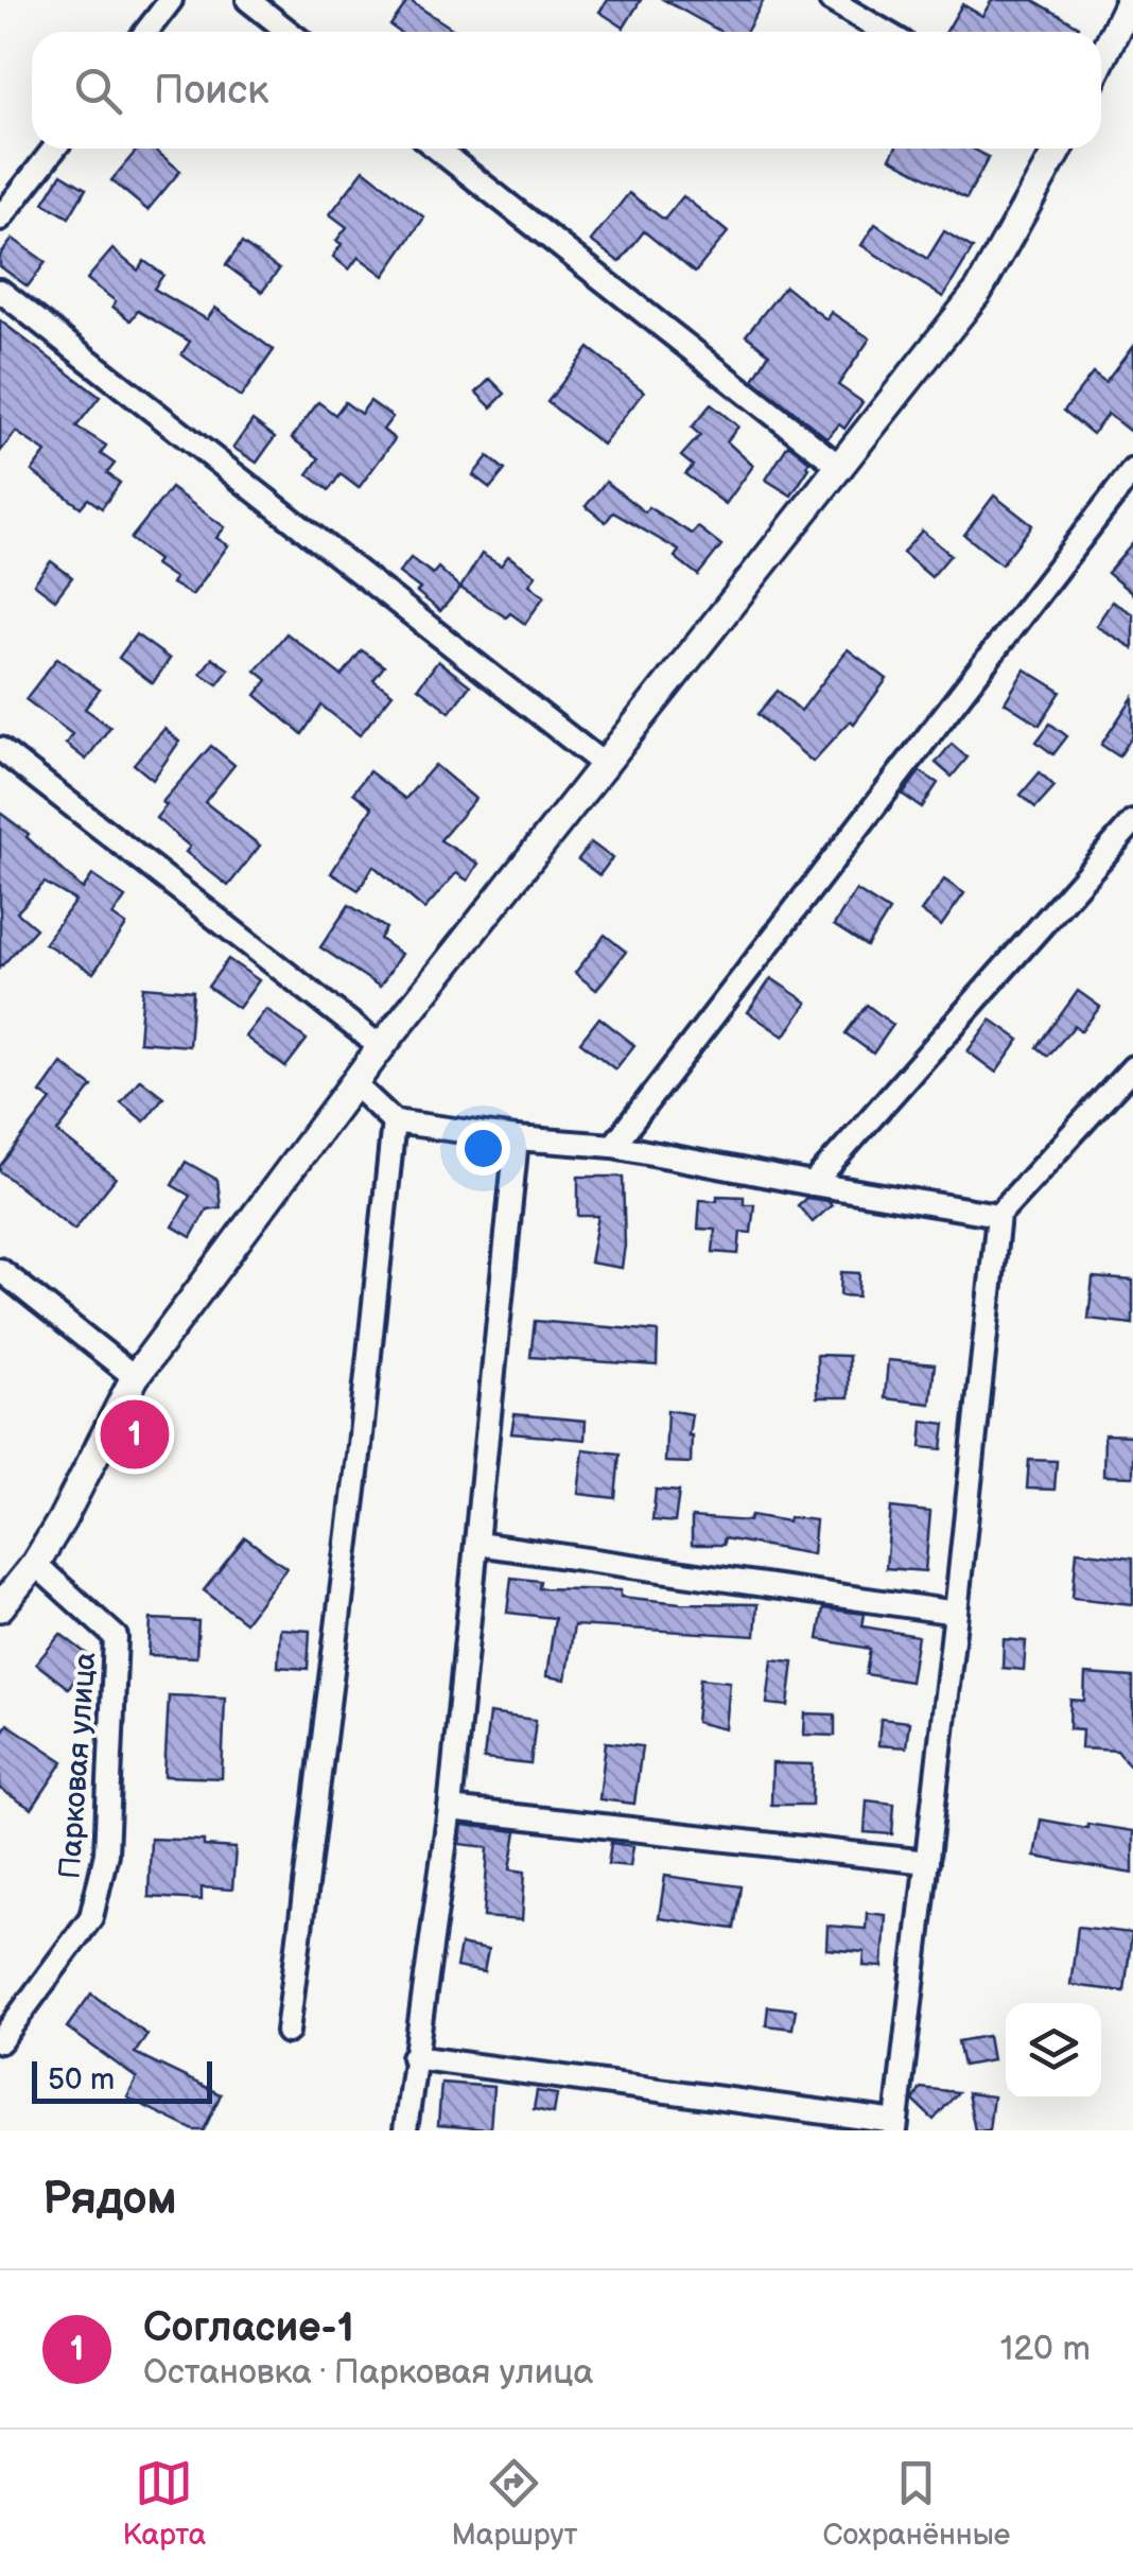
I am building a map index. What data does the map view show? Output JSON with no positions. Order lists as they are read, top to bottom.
{
  "streets": {
    "street": ["Парковая улица"]
  },
  "scale_bar": "50 m",
  "page": {
    "search": "Поиск",
    "pins": "1",
    "scale": "50 m",
    "heading": "Рядом",
    "list": [
      {
        "mark": "1",
        "name": "Согласие-1",
        "note": "Остановка · Парковая улица",
        "value": "120 m"
      }
    ],
    "nav": ["Карта", "Маршрут", "Сохранённые"]
  }
}
